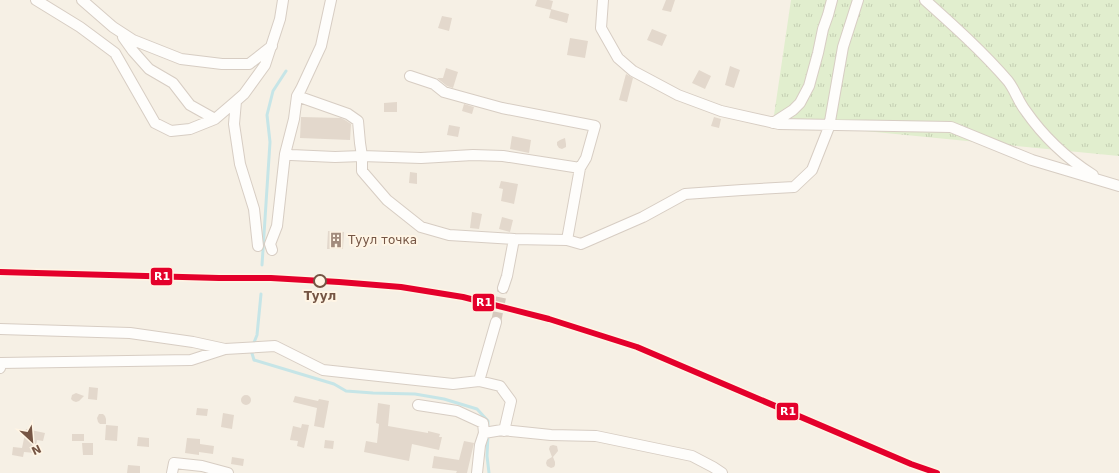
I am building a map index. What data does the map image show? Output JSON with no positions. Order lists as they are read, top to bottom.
{
  "places": {
    "building": ["Туул точка"],
    "other": ["Туул"]
  },
  "lines": ["transit line R1"],
  "north": "bottom right"
}
